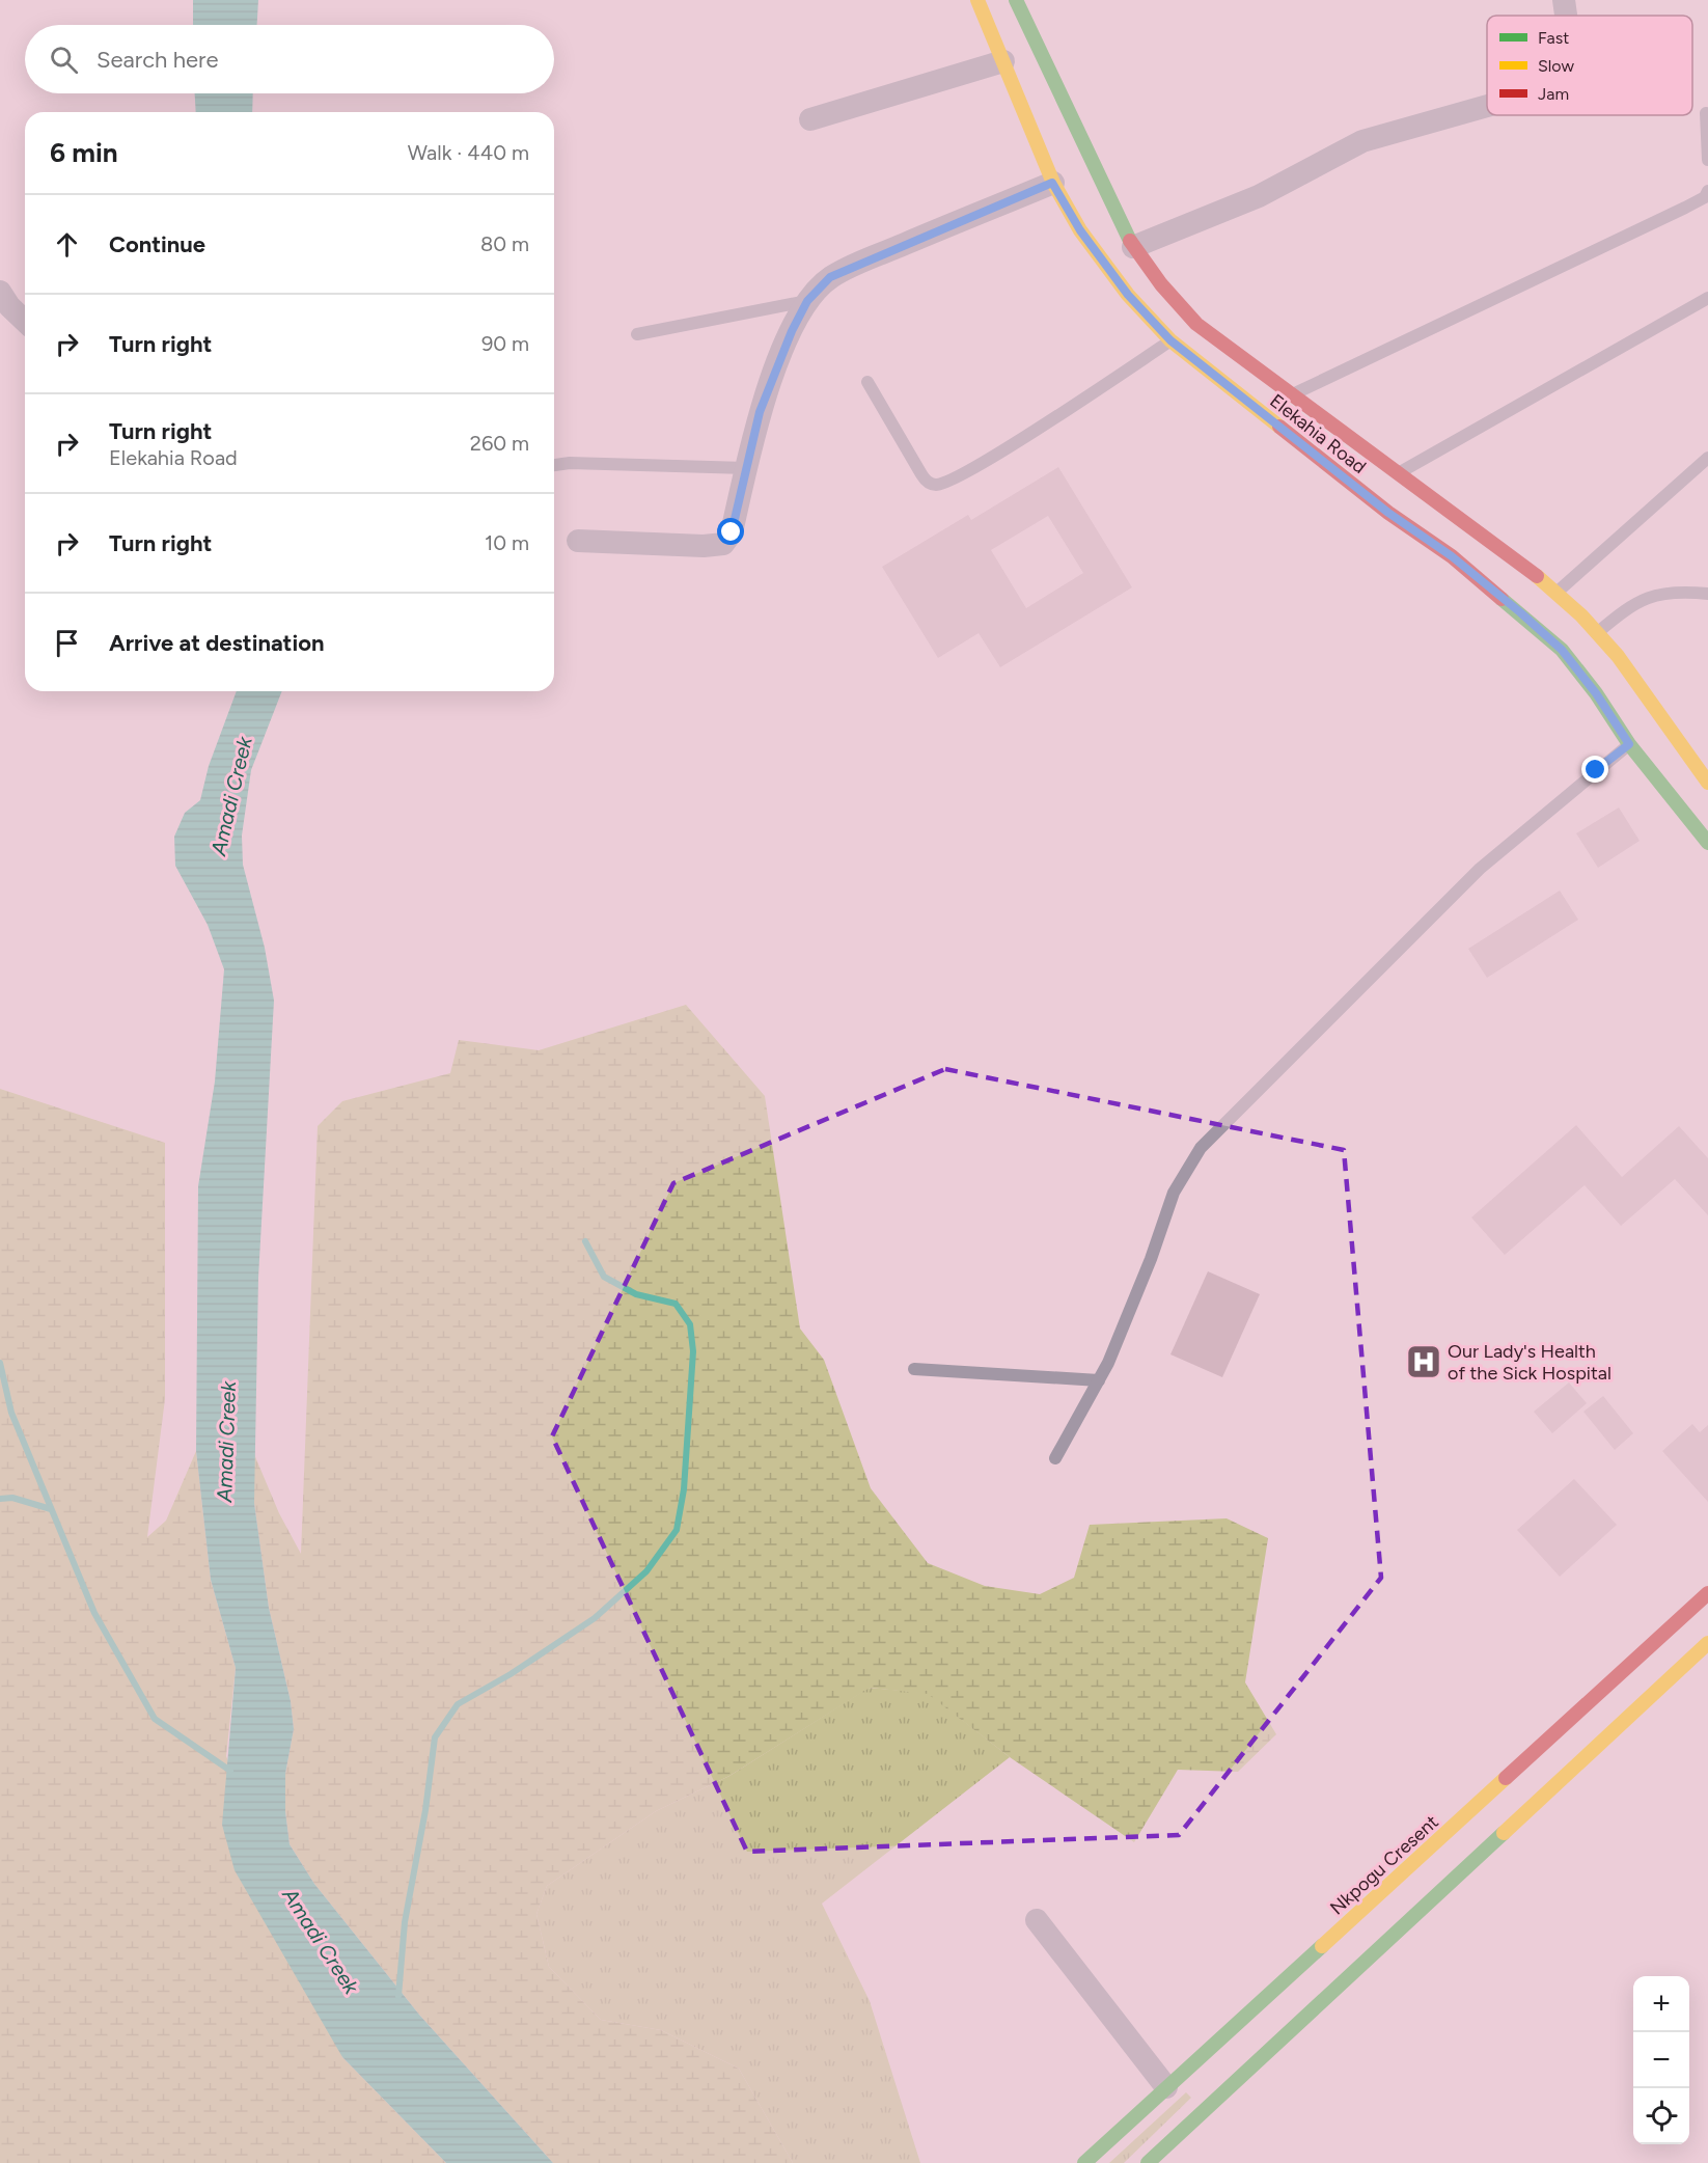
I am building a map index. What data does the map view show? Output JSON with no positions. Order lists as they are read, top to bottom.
{
  "streets": {
    "main road": ["Elekahia Road", "Nkpogu Cresent"]
  },
  "water": ["Amadi Creek"],
  "places": {
    "hospital": ["Our Lady's Health of the Sick Hospital"]
  },
  "legend": ["Fast", "Slow", "Jam"],
  "page": {
    "search": "Search here",
    "heading": ["6 min", "Walk · 440 m"],
    "list": [
      ["Continue", "80 m"],
      ["Turn right", "90 m"],
      ["Turn right", "Elekahia Road", "260 m"],
      ["Turn right", "10 m"],
      "Arrive at destination"
    ],
    "map_buttons": ["+", "−"]
  }
}
